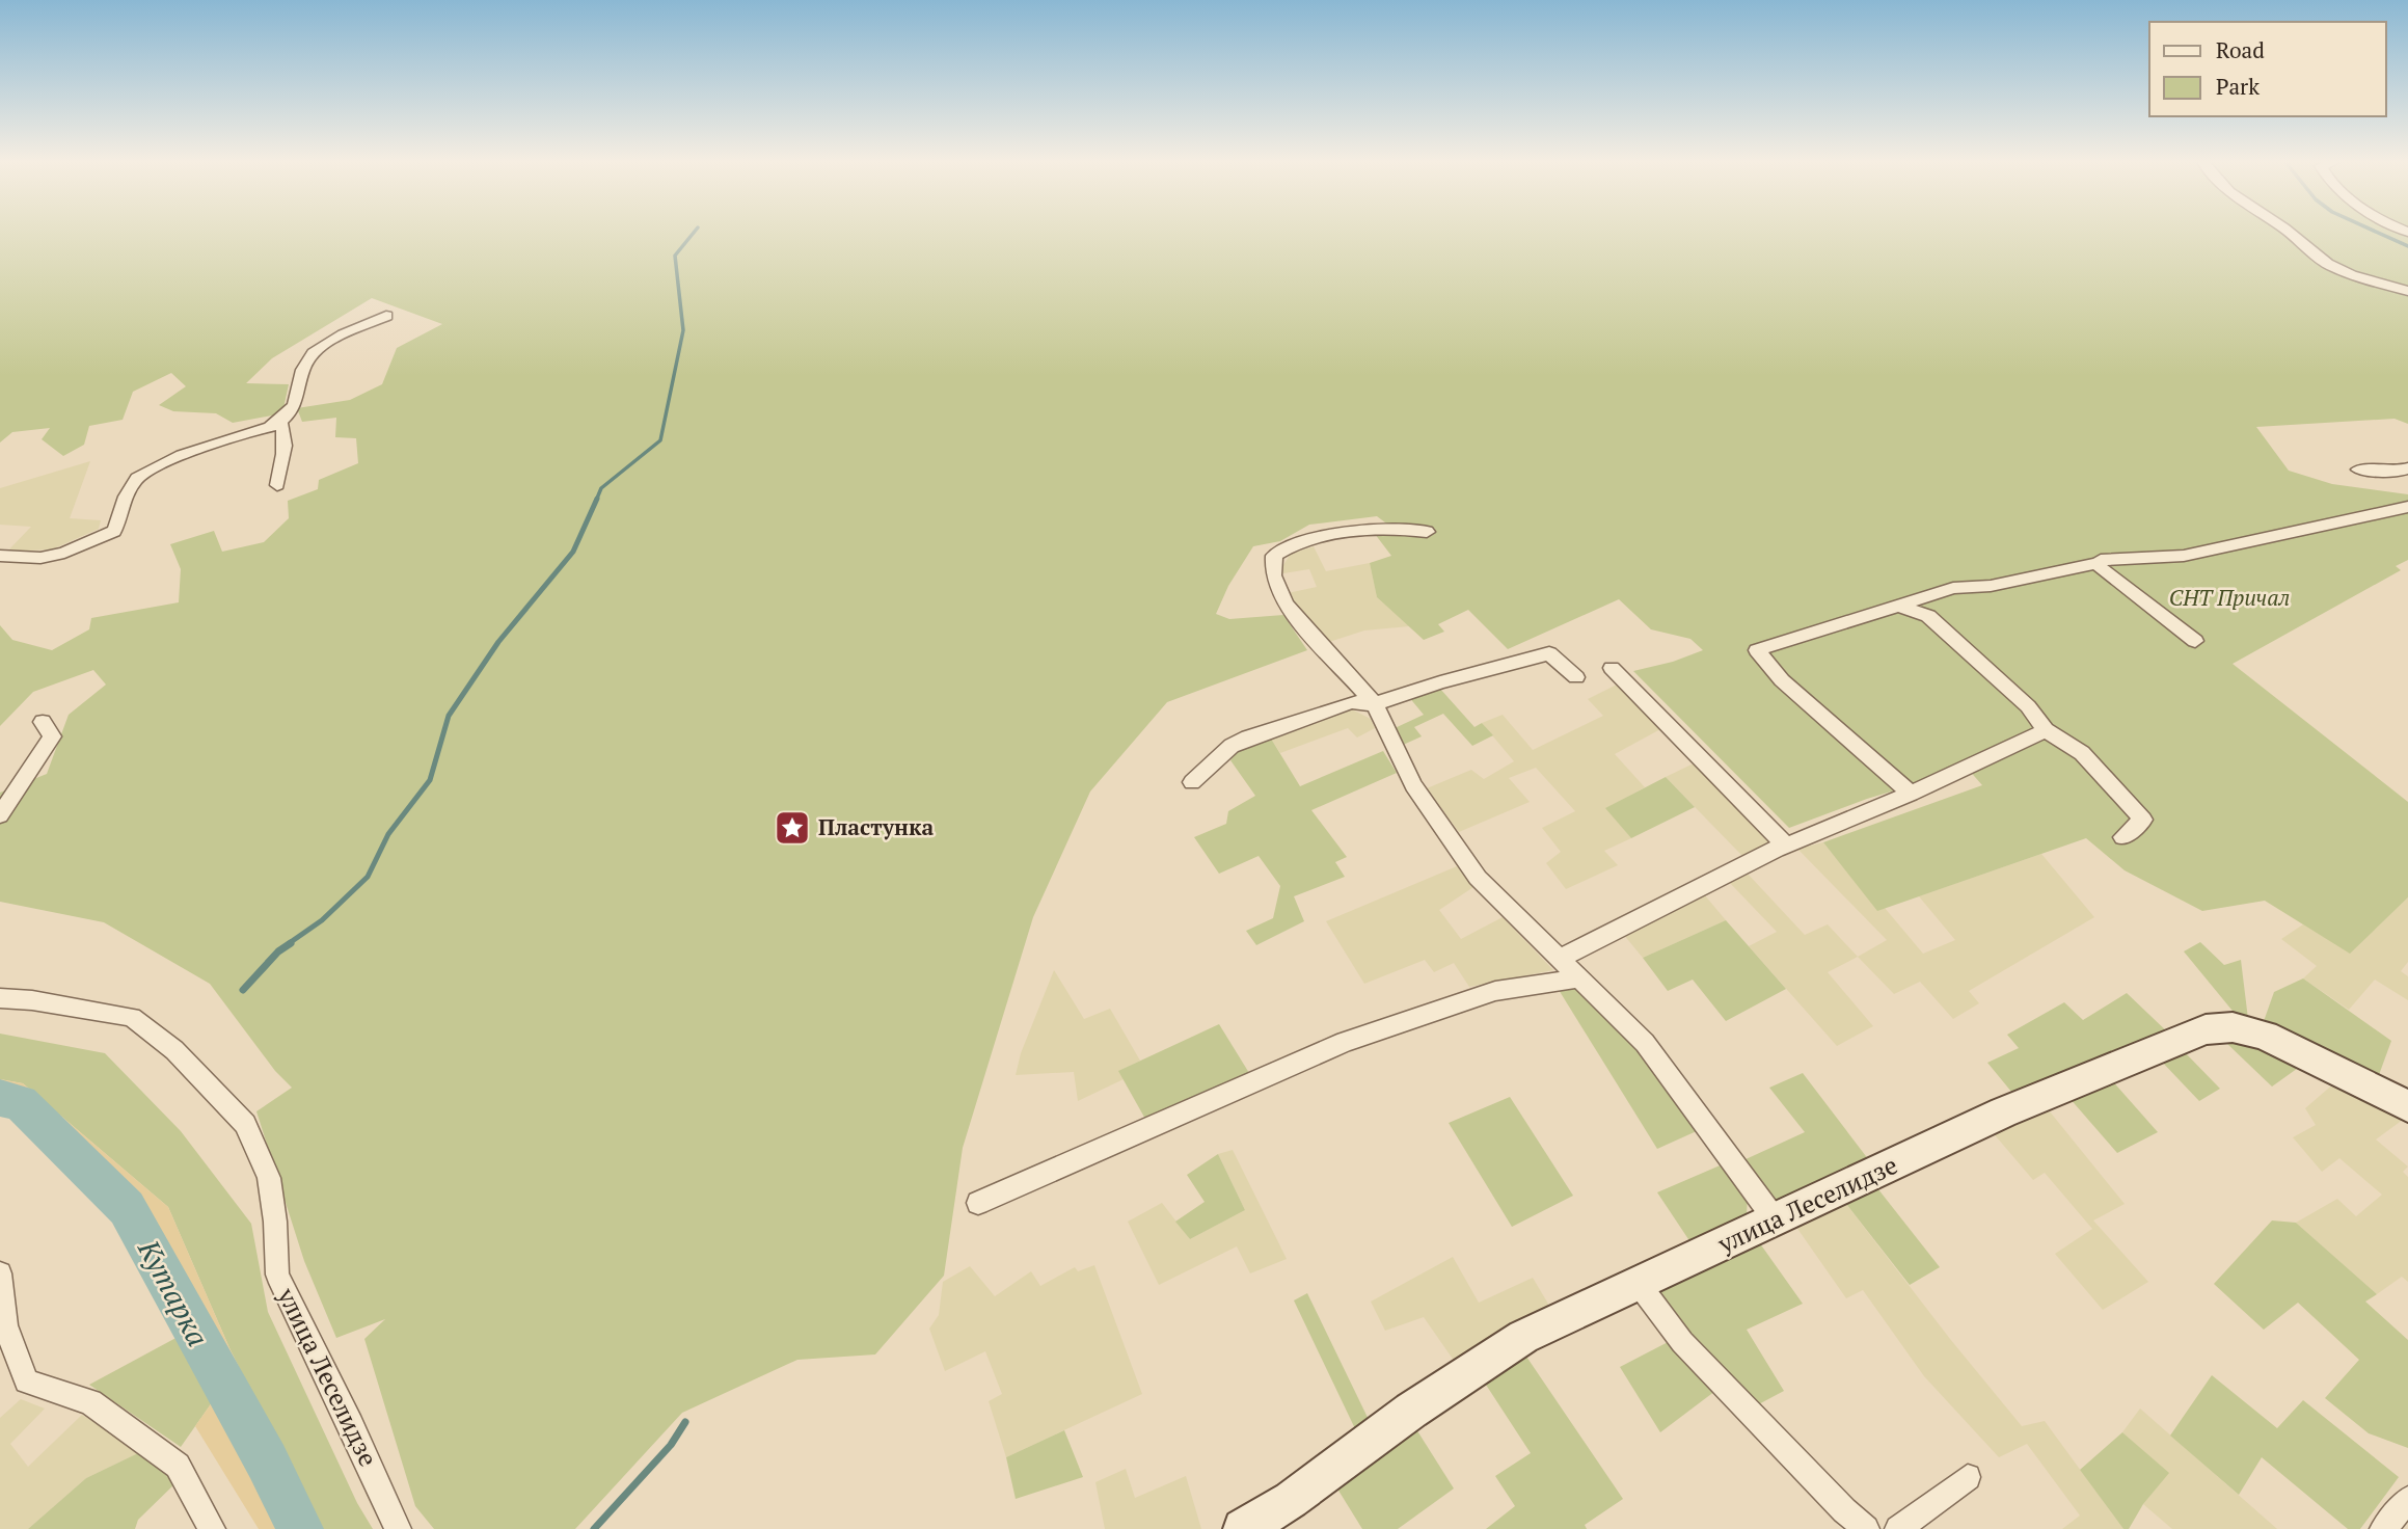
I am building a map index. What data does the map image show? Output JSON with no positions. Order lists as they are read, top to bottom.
{
  "streets": {
    "street": ["улица Леселидзе"]
  },
  "water": ["Кутарка"],
  "parks": ["СНТ Причал"],
  "places": {
    "place": ["Пластунка"]
  },
  "legend": ["Road", "Park"]
}
